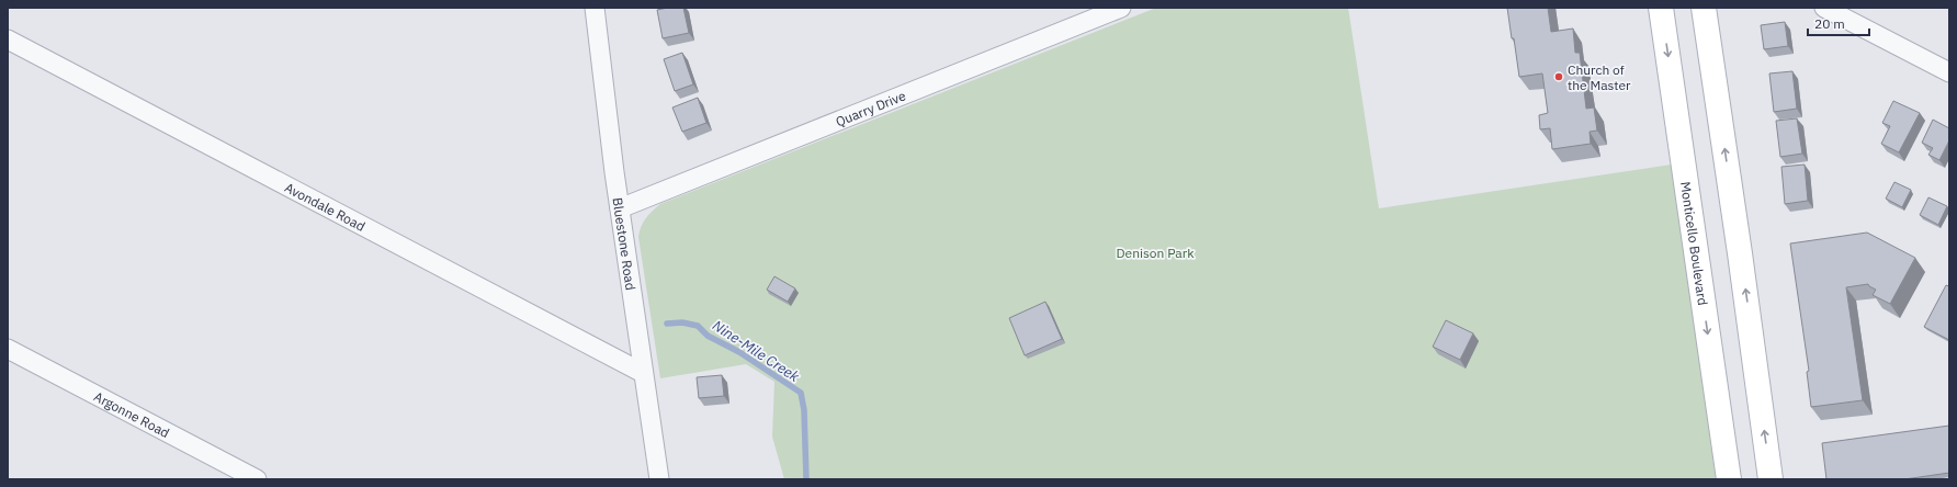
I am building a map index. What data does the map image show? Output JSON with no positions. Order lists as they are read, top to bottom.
{
  "streets": {
    "main road": ["Monticello Boulevard"],
    "street": [
      "Quarry Drive",
      "Avondale Road",
      "Bluestone Road",
      "Argonne Road"
    ]
  },
  "crossings": [
    ["Quarry Drive", "Bluestone Road"],
    ["Avondale Road", "Bluestone Road"]
  ],
  "water": ["Nine-Mile Creek"],
  "parks": ["Denison Park"],
  "places": ["Church of the Master"],
  "scale_bar": "20 m"
}
